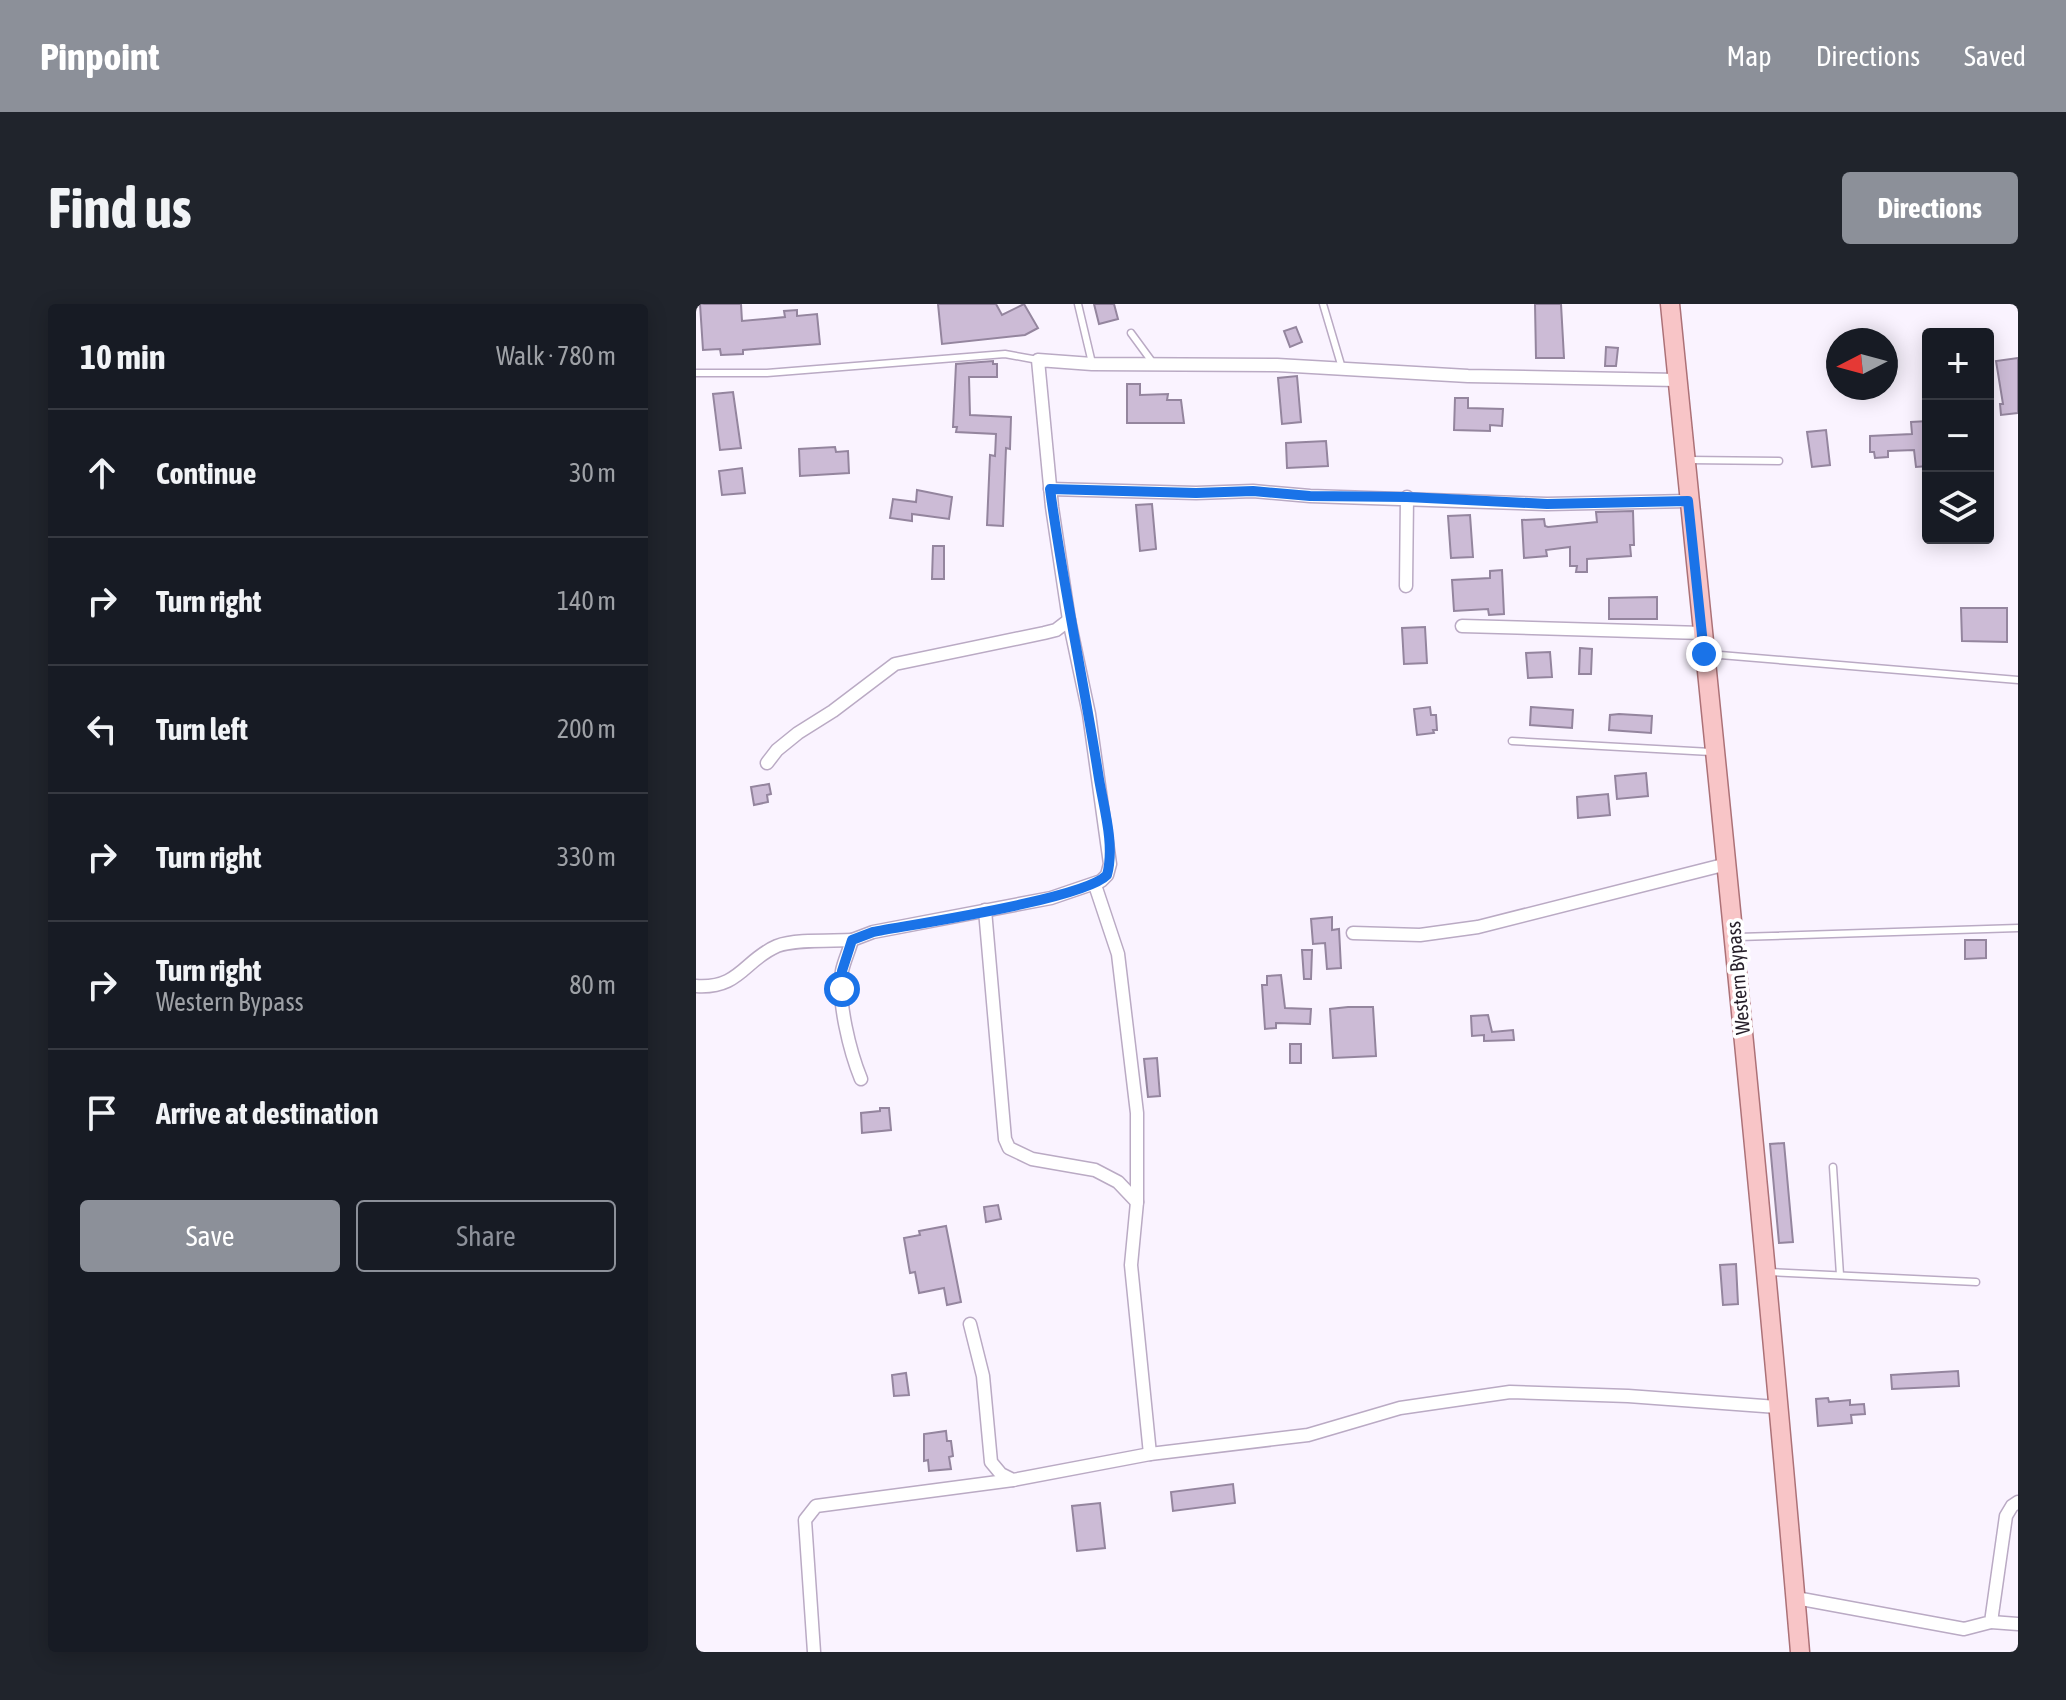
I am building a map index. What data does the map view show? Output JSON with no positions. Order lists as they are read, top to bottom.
{
  "streets": {
    "main road": ["Western Bypass"]
  },
  "north": "left",
  "page": {
    "header": "Pinpoint",
    "nav": ["Map", "Directions", "Saved"],
    "buttons": [
      "Directions",
      ["Save", "Share"]
    ],
    "title": "Find us",
    "heading": ["10 min", "Walk · 780 m"],
    "map_buttons": ["+", "−"],
    "list": [
      ["Continue", "30 m"],
      ["Turn right", "140 m"],
      ["Turn left", "200 m"],
      ["Turn right", "330 m"],
      ["Turn right", "Western Bypass", "80 m"],
      "Arrive at destination"
    ]
  }
}
